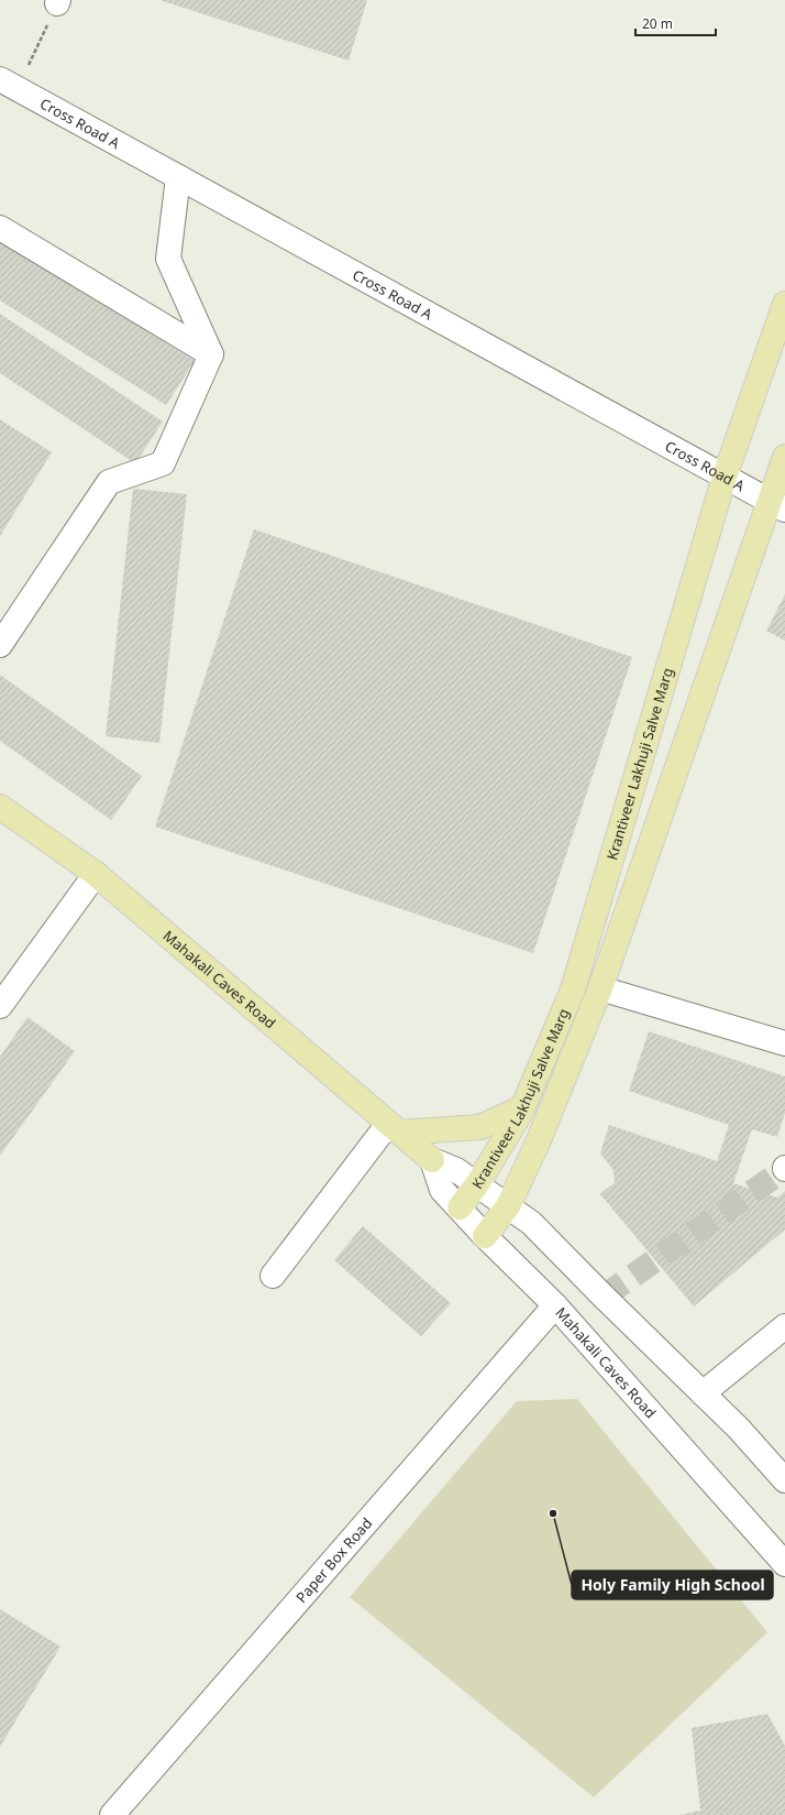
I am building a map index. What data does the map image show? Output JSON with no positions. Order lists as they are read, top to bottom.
{
  "streets": {
    "main road": ["Krantiveer Lakhuji Salve Marg", "Mahakali Caves Road"],
    "street": ["Cross Road A", "Paper Box Road"]
  },
  "crossings": [
    ["Cross Road A", "Krantiveer Lakhuji Salve Marg"],
    ["Krantiveer Lakhuji Salve Marg", "Mahakali Caves Road"],
    ["Mahakali Caves Road", "Paper Box Road"]
  ],
  "places": ["Holy Family High School"],
  "scale_bar": "20 m"
}
